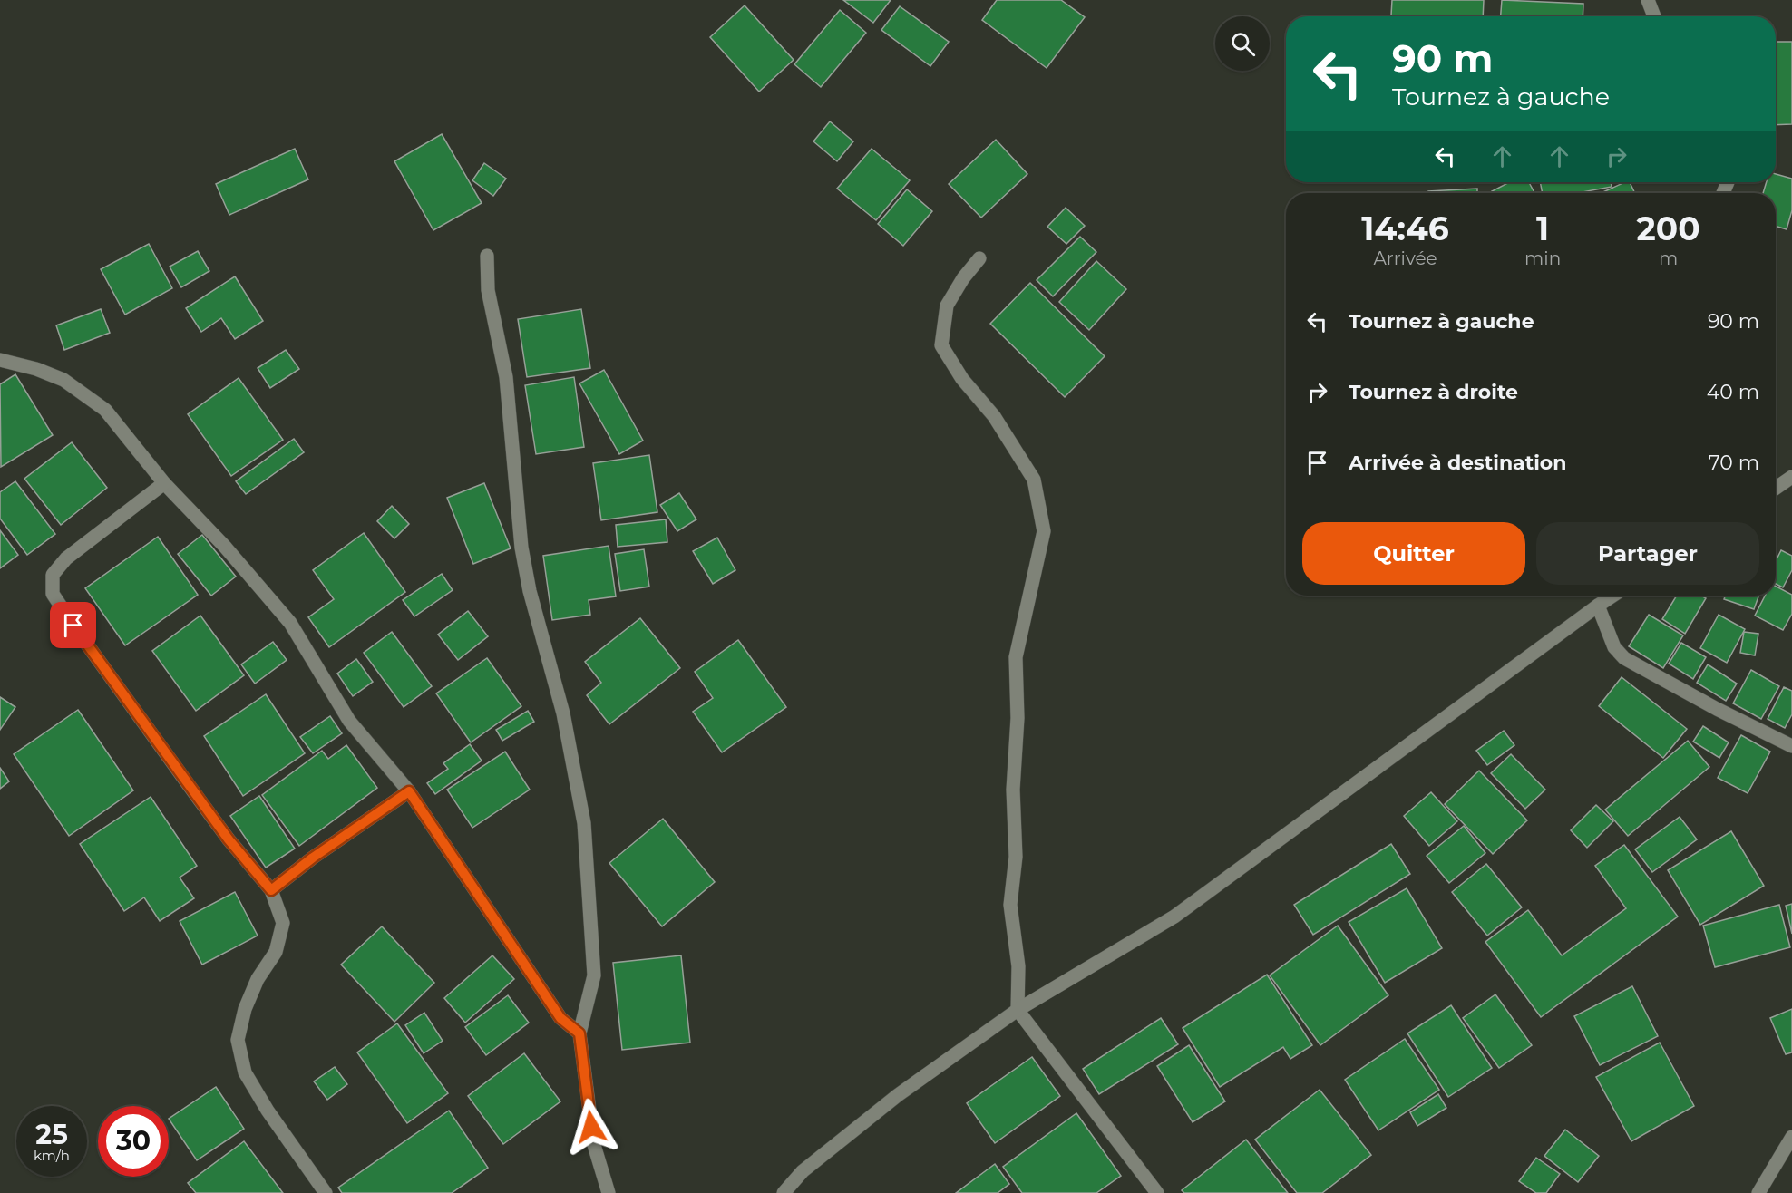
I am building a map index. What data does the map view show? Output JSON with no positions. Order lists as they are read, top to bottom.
{
  "page": {
    "turn": ["90 m", "Tournez à gauche"],
    "eta": [
      "14:46",
      "Arrivée",
      "1",
      "min",
      "200",
      "m"
    ],
    "list": [
      {
        "name": "Tournez à gauche",
        "value": "90 m"
      },
      {
        "name": "Tournez à droite",
        "value": "40 m"
      },
      {
        "name": "Arrivée à destination",
        "value": "70 m"
      }
    ],
    "buttons": ["Quitter", "Partager"],
    "speed": "25 km/h",
    "limit": "30"
  }
}
